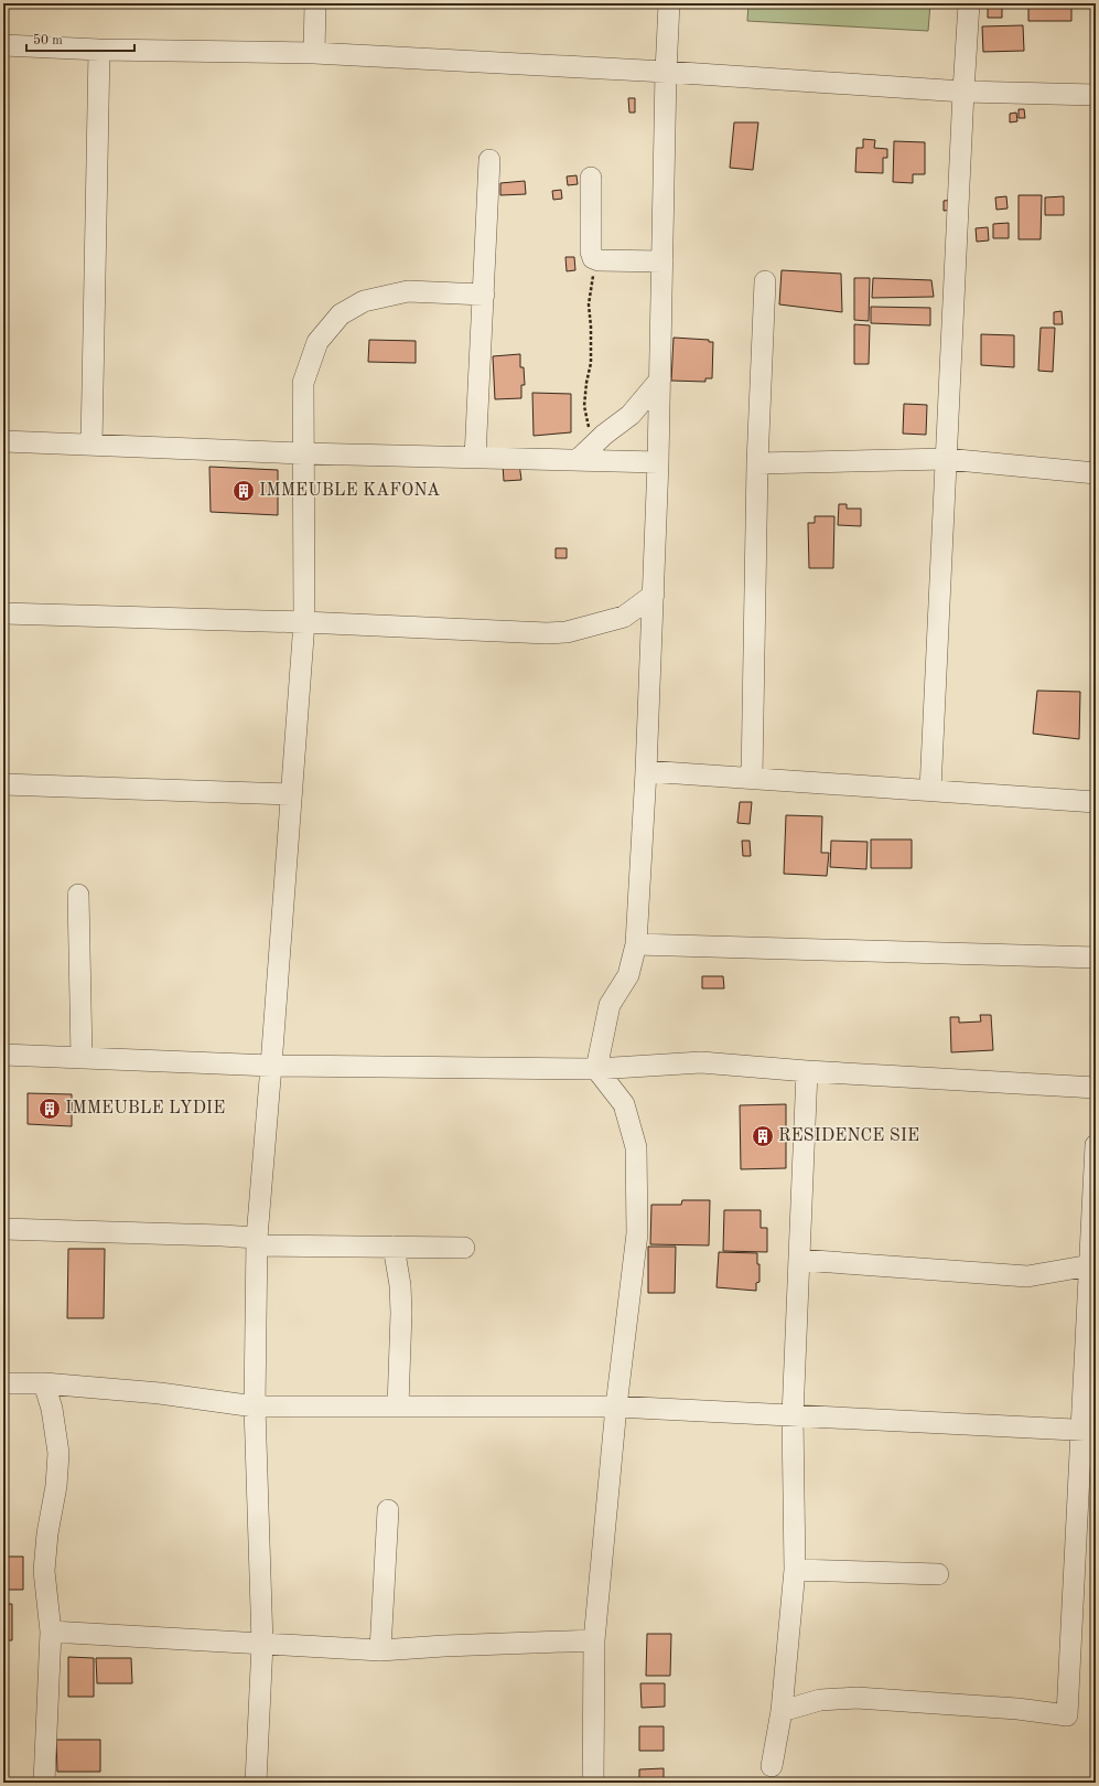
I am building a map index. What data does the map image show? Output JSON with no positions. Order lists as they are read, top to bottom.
{
  "places": {
    "building": ["IMMEUBLE KAFONA", "IMMEUBLE LYDIE", "RESIDENCE SIE"]
  },
  "scale_bar": "50 m"
}
